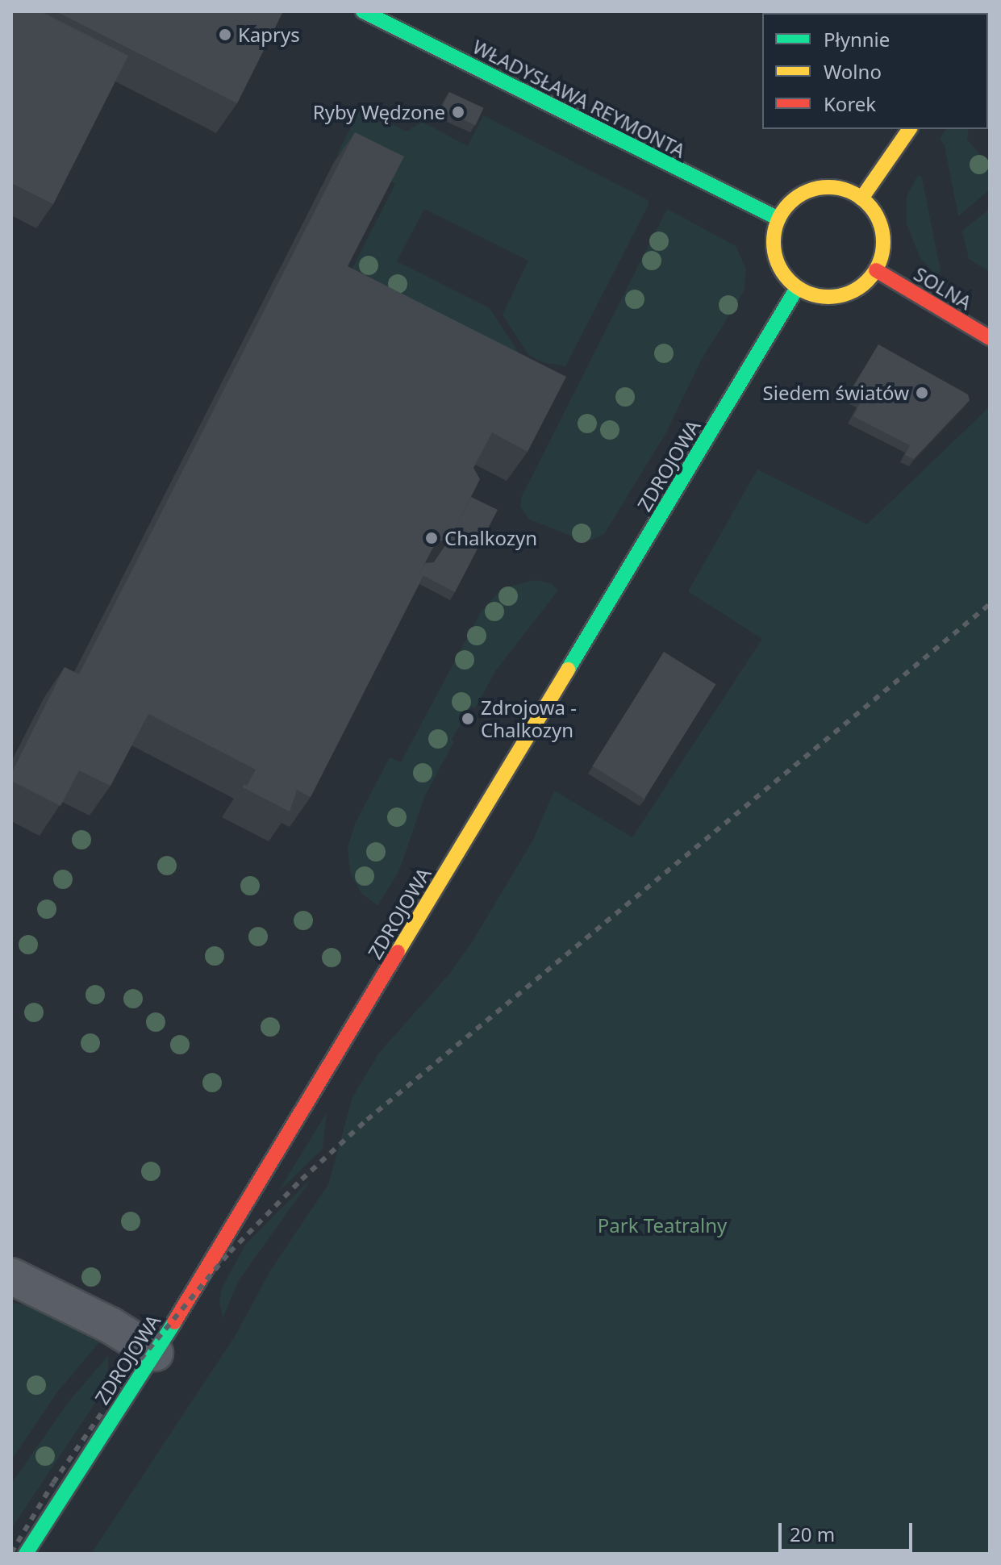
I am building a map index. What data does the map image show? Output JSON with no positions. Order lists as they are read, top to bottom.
{
  "streets": {
    "street": ["WŁADYSŁAWA REYMONTA", "SOLNA", "ZDROJOWA"]
  },
  "crossings": [
    ["WŁADYSŁAWA REYMONTA", "SOLNA"],
    ["WŁADYSŁAWA REYMONTA", "ZDROJOWA"],
    ["SOLNA", "ZDROJOWA"]
  ],
  "parks": ["Park Teatralny"],
  "places": [
    "Kaprys",
    "Ryby Wędzone",
    "Siedem światów",
    "Chalkozyn",
    "Zdrojowa - Chalkozyn"
  ],
  "legend": ["Płynnie", "Wolno", "Korek"],
  "scale_bar": "20 m"
}
